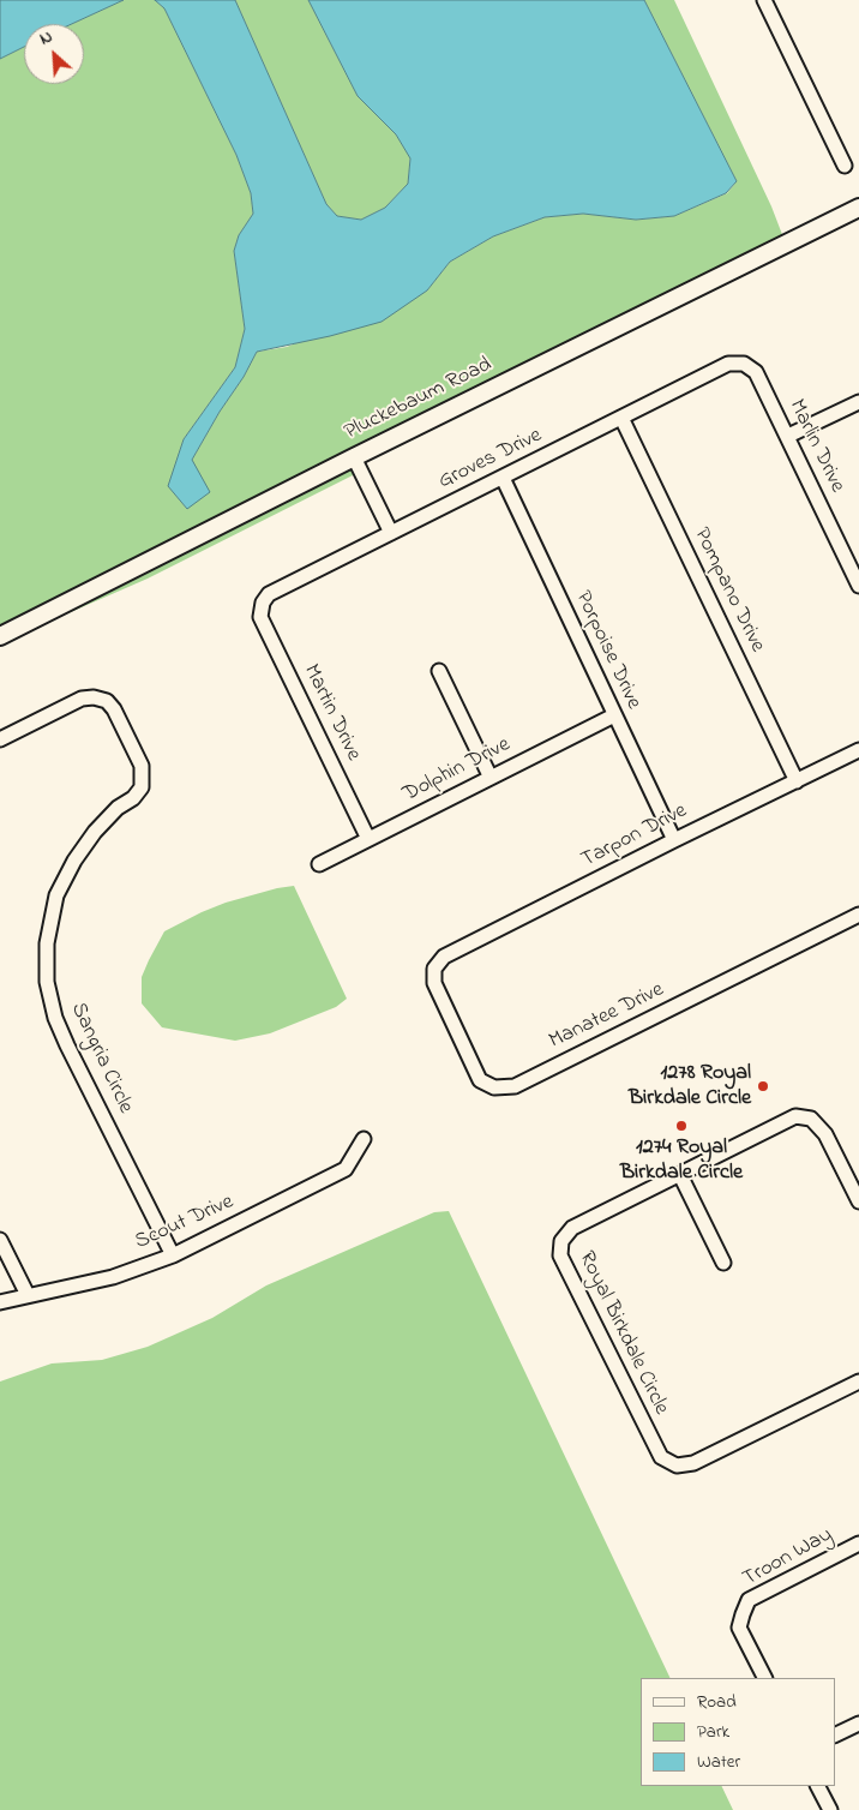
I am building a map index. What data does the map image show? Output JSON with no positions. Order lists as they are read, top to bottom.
{
  "streets": {
    "street": [
      "Pluckebaum Road",
      "Marlin Drive",
      "Groves Drive",
      "Pompano Drive",
      "Porpoise Drive",
      "Martin Drive",
      "Dolphin Drive",
      "Tarpon Drive",
      "Manatee Drive",
      "Sangria Circle",
      "Scout Drive",
      "Royal Birkdale Circle",
      "Troon Way"
    ]
  },
  "crossings": [
    ["Marlin Drive", "Groves Drive"],
    ["Groves Drive", "Pompano Drive"],
    ["Groves Drive", "Porpoise Drive"],
    ["Groves Drive", "Martin Drive"],
    ["Pompano Drive", "Tarpon Drive"],
    ["Porpoise Drive", "Dolphin Drive"],
    ["Porpoise Drive", "Tarpon Drive"],
    ["Martin Drive", "Dolphin Drive"],
    ["Tarpon Drive", "Manatee Drive"],
    ["Sangria Circle", "Scout Drive"]
  ],
  "places": ["1278 Royal Birkdale Circle", "1274 Royal Birkdale Circle"],
  "legend": ["Road", "Park", "Water"],
  "north": "top left"
}
